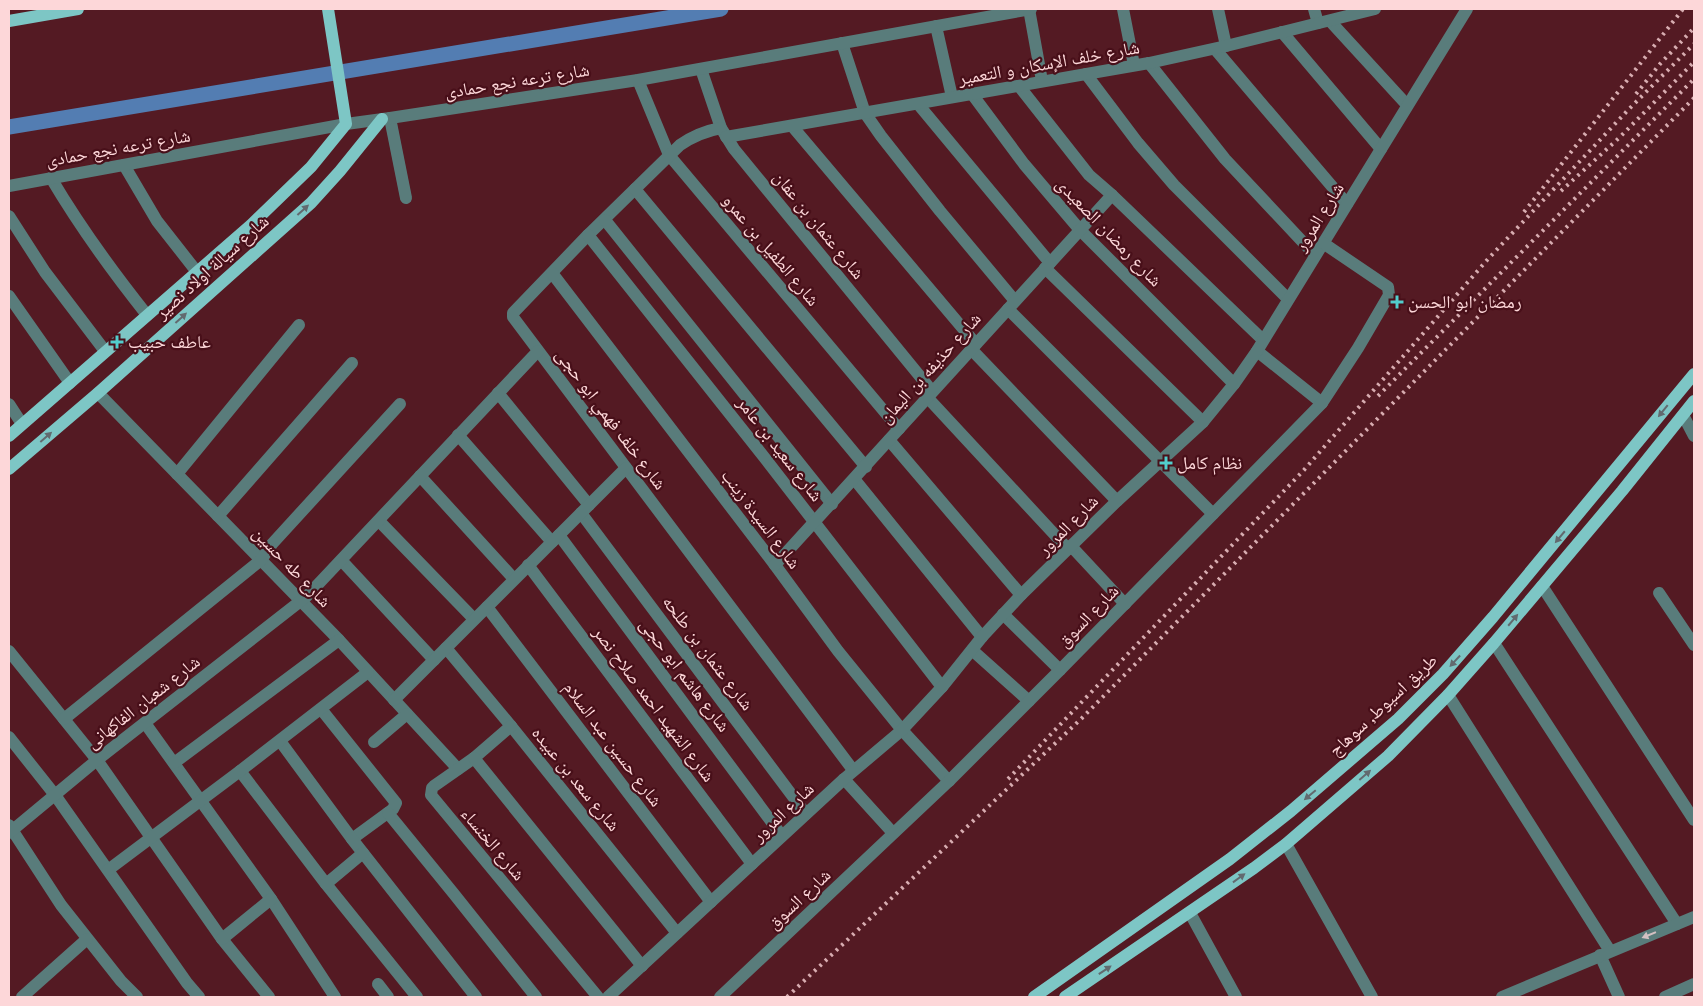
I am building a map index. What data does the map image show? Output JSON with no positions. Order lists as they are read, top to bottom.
{
  "streets": {
    "main road": ["شارع سيالة اولاد نصير", "طريق اسيوط, سوهاج"],
    "street": [
      "شارع خلف الإسكان و التعمير",
      "شارع ترعه نجع حمادى",
      "شارع المرور",
      "شارع عثمان بن عفان",
      "شارع رمضان الصعيدى",
      "شارع الطفيل بن عمرو",
      "شارع حذيفه بن اليمان",
      "شارع خلف فهمي ابو حجى",
      "شارع سعيد بن عامر",
      "شارع السيدة زينب",
      "شارع طه حسين",
      "شارع السوق",
      "شارع عثمان بن طلحه",
      "شارع هاشم ابو حجى",
      "شارع شعبان الفاكهانى",
      "شارع الشهيد احمد صلاح نصر",
      "شارع حسين عبد السلام",
      "شارع سعد بن عبيده",
      "شارع الخنساء"
    ]
  },
  "crossings": [
    ["شارع خلف الإسكان و التعمير", "شارع عثمان بن عفان"],
    ["شارع خلف الإسكان و التعمير", "شارع رمضان الصعيدى"],
    ["شارع خلف الإسكان و التعمير", "شارع خلف فهمي ابو حجى"],
    ["شارع ترعه نجع حمادى", "شارع عثمان بن عفان"],
    ["شارع ترعه نجع حمادى", "شارع الطفيل بن عمرو"],
    ["شارع ترعه نجع حمادى", "شارع سيالة اولاد نصير"],
    ["شارع المرور", "شارع عثمان بن عفان"],
    ["شارع المرور", "شارع رمضان الصعيدى"],
    ["شارع المرور", "شارع خلف فهمي ابو حجى"],
    ["شارع المرور", "شارع سعيد بن عامر"],
    ["شارع المرور", "شارع السيدة زينب"],
    ["شارع المرور", "شارع السوق"],
    ["شارع المرور", "شارع عثمان بن طلحه"],
    ["شارع المرور", "شارع هاشم ابو حجى"],
    ["شارع المرور", "شارع الشهيد احمد صلاح نصر"],
    ["شارع المرور", "شارع حسين عبد السلام"],
    ["شارع المرور", "شارع سعد بن عبيده"],
    ["شارع عثمان بن عفان", "شارع حذيفه بن اليمان"],
    ["شارع عثمان بن عفان", "شارع خلف فهمي ابو حجى"],
    ["شارع عثمان بن عفان", "شارع السوق"],
    ["شارع رمضان الصعيدى", "شارع حذيفه بن اليمان"],
    ["شارع الطفيل بن عمرو", "شارع حذيفه بن اليمان"],
    ["شارع الطفيل بن عمرو", "شارع خلف فهمي ابو حجى"],
    ["شارع سيالة اولاد نصير", "شارع طه حسين"],
    ["شارع حذيفه بن اليمان", "شارع سعيد بن عامر"],
    ["شارع حذيفه بن اليمان", "شارع السيدة زينب"],
    ["شارع خلف فهمي ابو حجى", "شارع سعيد بن عامر"],
    ["شارع خلف فهمي ابو حجى", "شارع السيدة زينب"],
    ["شارع خلف فهمي ابو حجى", "شارع السوق"],
    ["شارع خلف فهمي ابو حجى", "شارع شعبان الفاكهانى"],
    ["شارع السيدة زينب", "شارع السوق"],
    ["شارع طه حسين", "شارع شعبان الفاكهانى"],
    ["شارع طه حسين", "شارع الخنساء"],
    ["شارع عثمان بن طلحه", "شارع شعبان الفاكهانى"],
    ["شارع هاشم ابو حجى", "شارع شعبان الفاكهانى"],
    ["شارع سعد بن عبيده", "شارع الخنساء"]
  ],
  "places": {
    "health": ["رمضان ابو الحسن", "عاطف حبيب", "نظام كامل"]
  }
}
